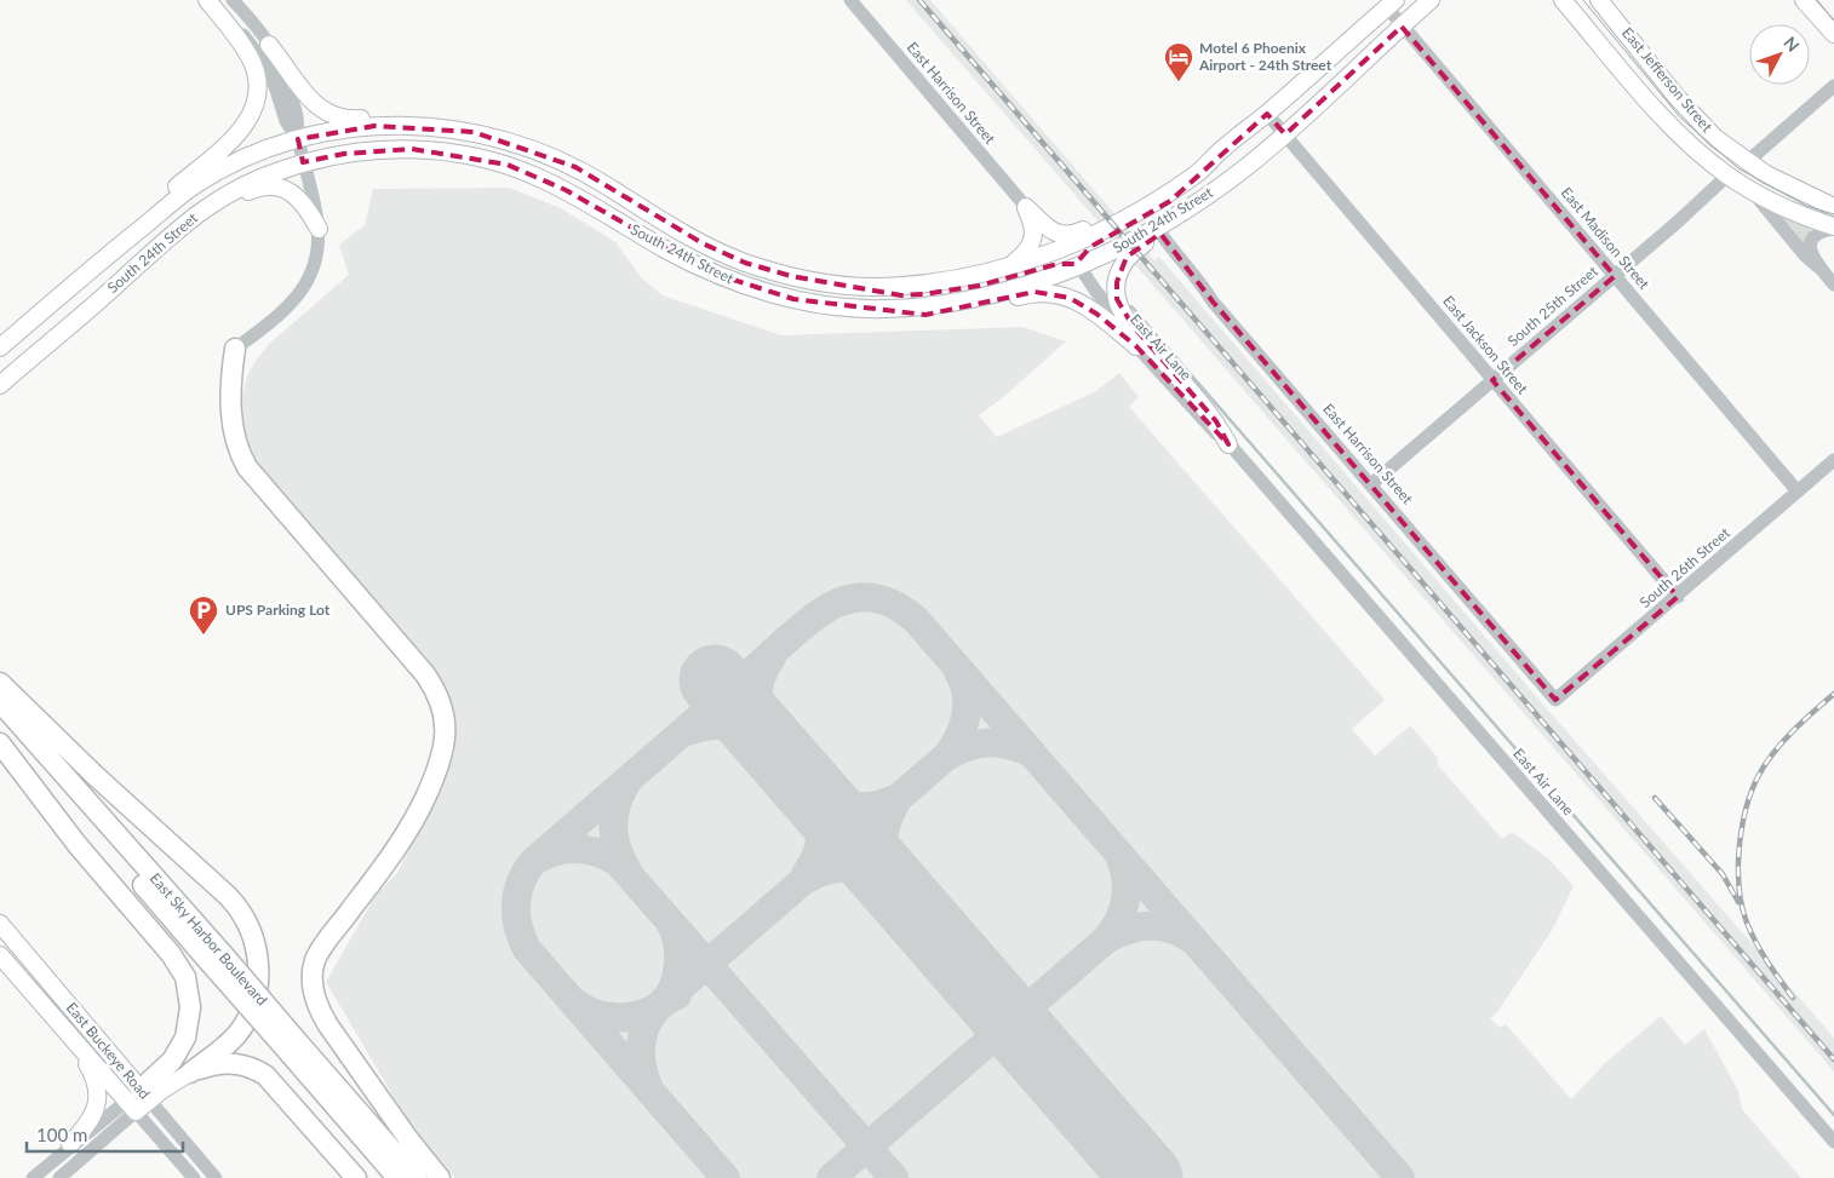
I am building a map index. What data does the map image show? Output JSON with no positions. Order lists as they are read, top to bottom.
{
  "streets": {
    "highway": ["East Sky Harbor Boulevard"],
    "main road": ["East Jefferson Street", "South 24th Street", "East Buckeye Road"],
    "street": [
      "East Harrison Street",
      "East Madison Street",
      "South 25th Street",
      "East Jackson Street",
      "East Air Lane",
      "South 26th Street"
    ]
  },
  "crossings": [
    ["East Jefferson Street", "South 25th Street"],
    ["East Harrison Street", "South 24th Street"],
    ["East Harrison Street", "South 25th Street"],
    ["East Harrison Street", "South 26th Street"],
    ["South 24th Street", "East Madison Street"],
    ["South 24th Street", "East Jackson Street"],
    ["South 24th Street", "East Air Lane"],
    ["East Madison Street", "South 25th Street"],
    ["East Madison Street", "South 26th Street"],
    ["South 25th Street", "East Jackson Street"],
    ["East Jackson Street", "South 26th Street"]
  ],
  "places": {
    "hotel": ["Motel 6 Phoenix Airport - 24th Street"],
    "parking": ["UPS Parking Lot"]
  },
  "scale_bar": "100 m",
  "north": "top right"
}
